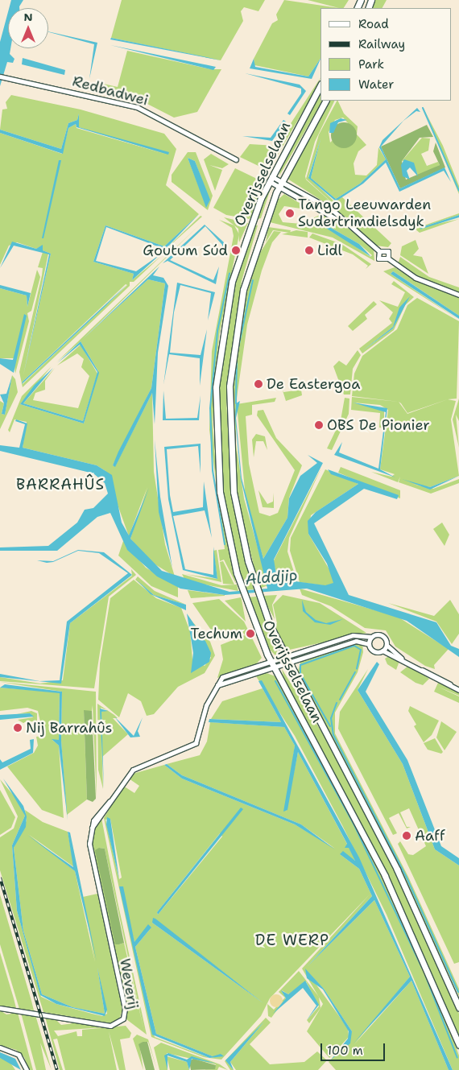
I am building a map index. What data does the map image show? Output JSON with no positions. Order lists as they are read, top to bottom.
{
  "streets": {
    "main road": ["Overijsselselaan"],
    "street": ["Redbadwei", "Weverij"]
  },
  "districts": ["BARRAHÛS", "DE WERP"],
  "water": ["Alddjip"],
  "places": [
    "Tango Leeuwarden Sudertrimdielsdyk",
    "Goutum Súd",
    "Lidl",
    "De Eastergoa",
    "OBS De Pionier",
    "Techum",
    "Nij Barrahûs",
    "Aaff"
  ],
  "legend": [
    "Road",
    "Railway",
    "Park",
    "Water"
  ],
  "scale_bar": "100 m",
  "north": "top"
}
